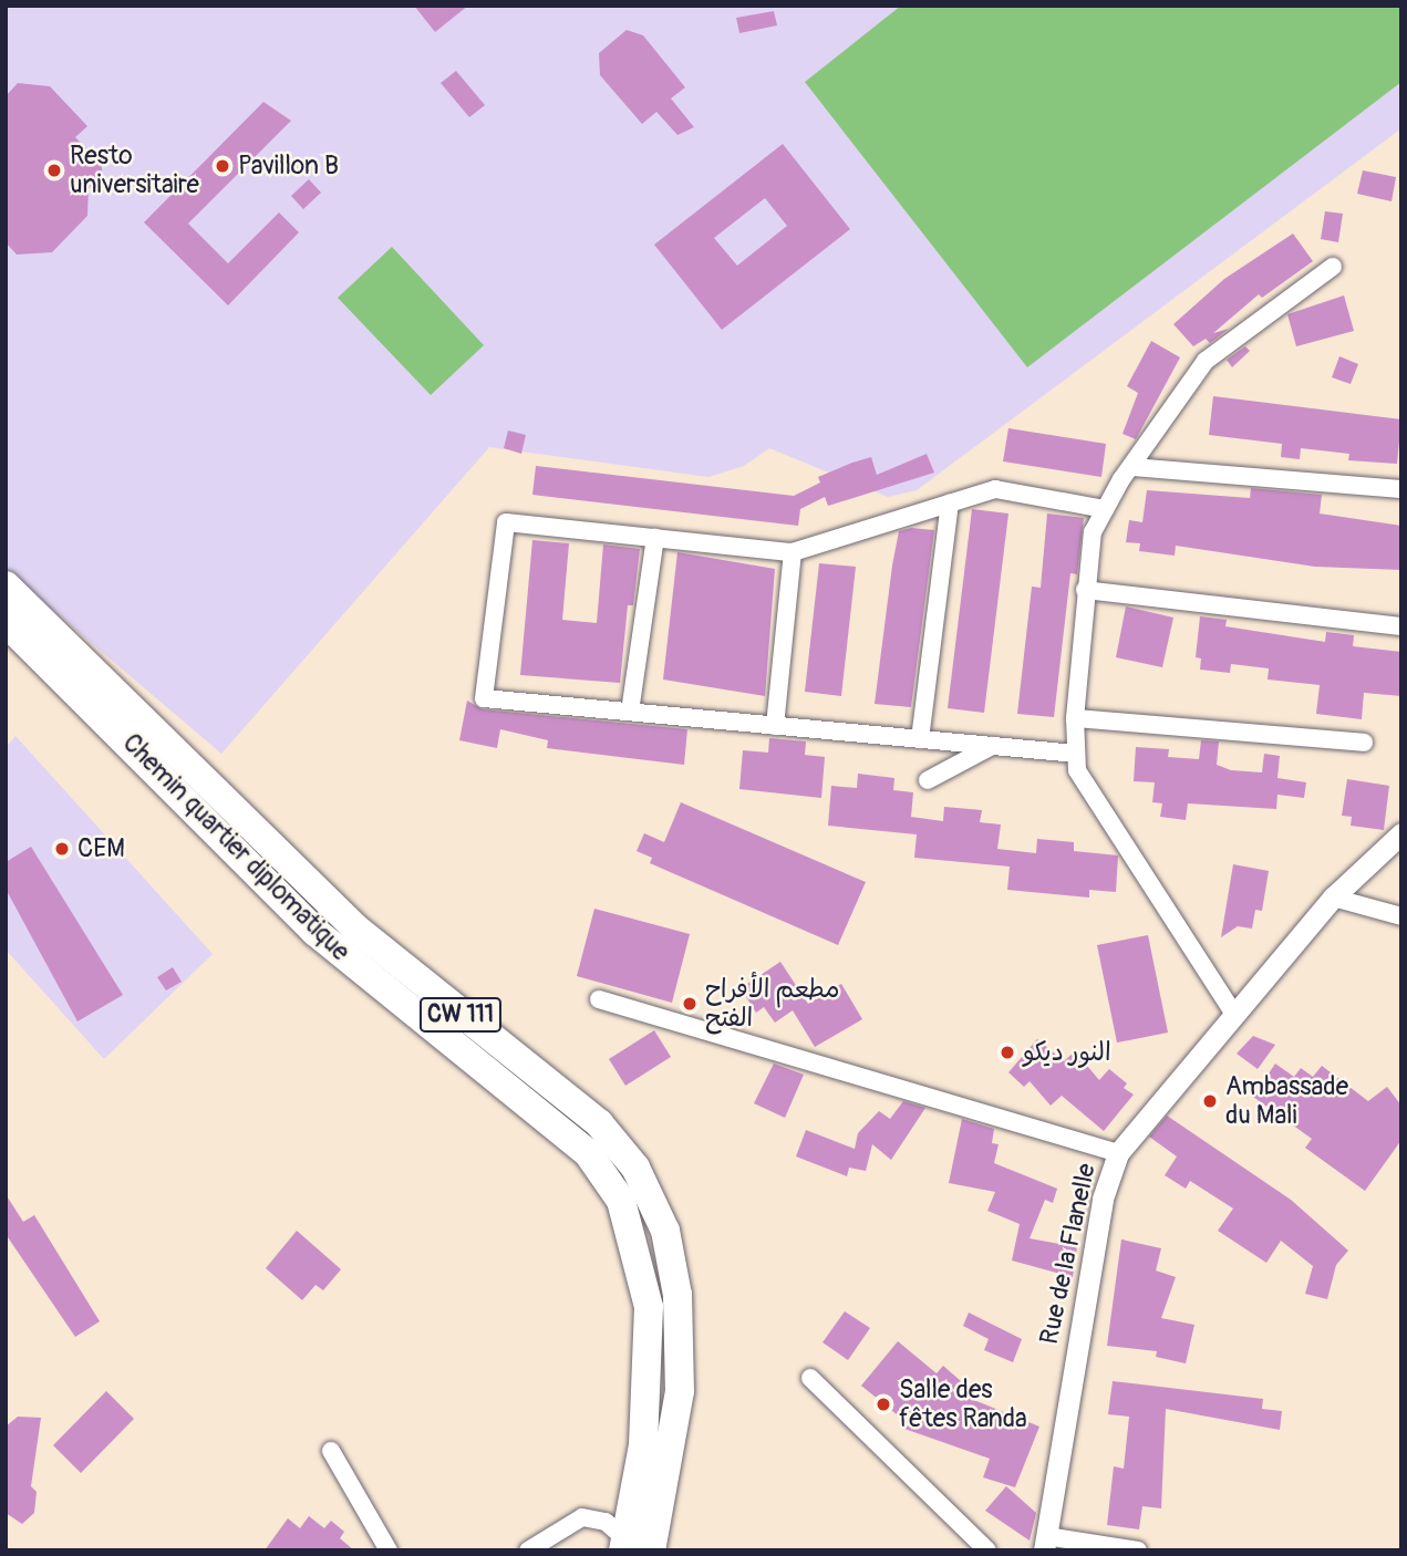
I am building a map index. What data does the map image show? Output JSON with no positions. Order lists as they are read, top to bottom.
{
  "streets": {
    "highway": ["Chemin quartier diplomatique", "CW 111"],
    "street": ["Rue de la Flanelle"]
  },
  "crossings": [
    ["Chemin quartier diplomatique", "CW 111"]
  ],
  "places": [
    "Pavillon B",
    "Resto universitaire",
    "CEM",
    "مطعم الأفراح الفتح",
    "النور ديكو",
    "Ambassade du Mali",
    "Salle des fêtes Randa"
  ]
}
